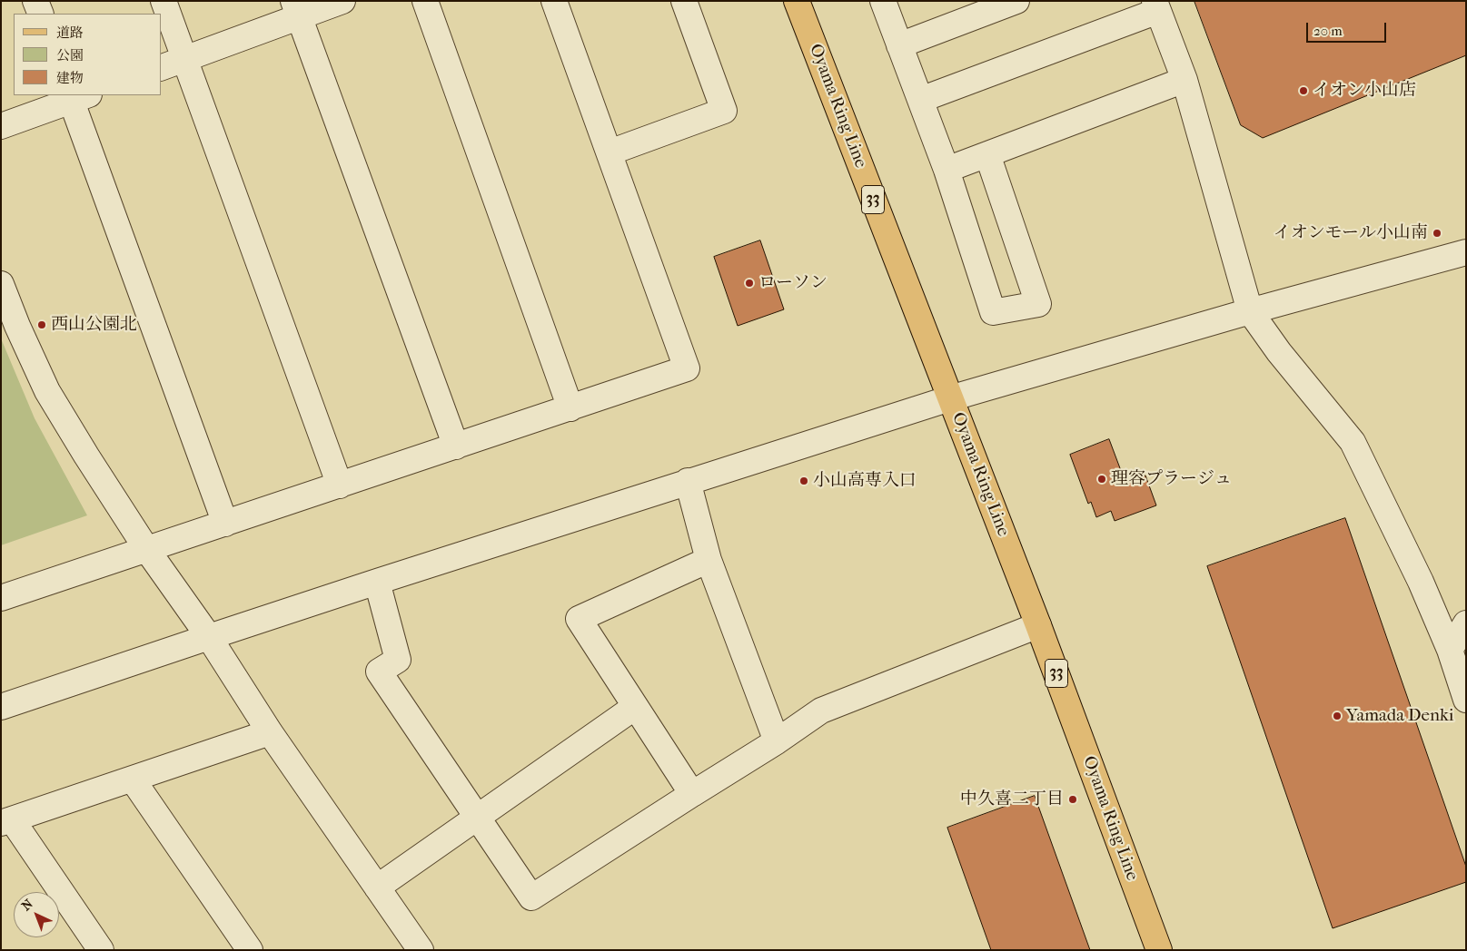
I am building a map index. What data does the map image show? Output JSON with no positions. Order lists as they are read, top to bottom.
{
  "streets": {
    "main road": ["Oyama Ring Line", "33"]
  },
  "places": [
    "イオン小山店",
    "イオンモール小山南",
    "ローソン",
    "西山公園北",
    "理容プラージュ",
    "小山高専入口",
    "Yamada Denki",
    "中久喜二丁目"
  ],
  "legend": ["道路", "公園", "建物"],
  "scale_bar": "20 m",
  "north": "top left"
}
